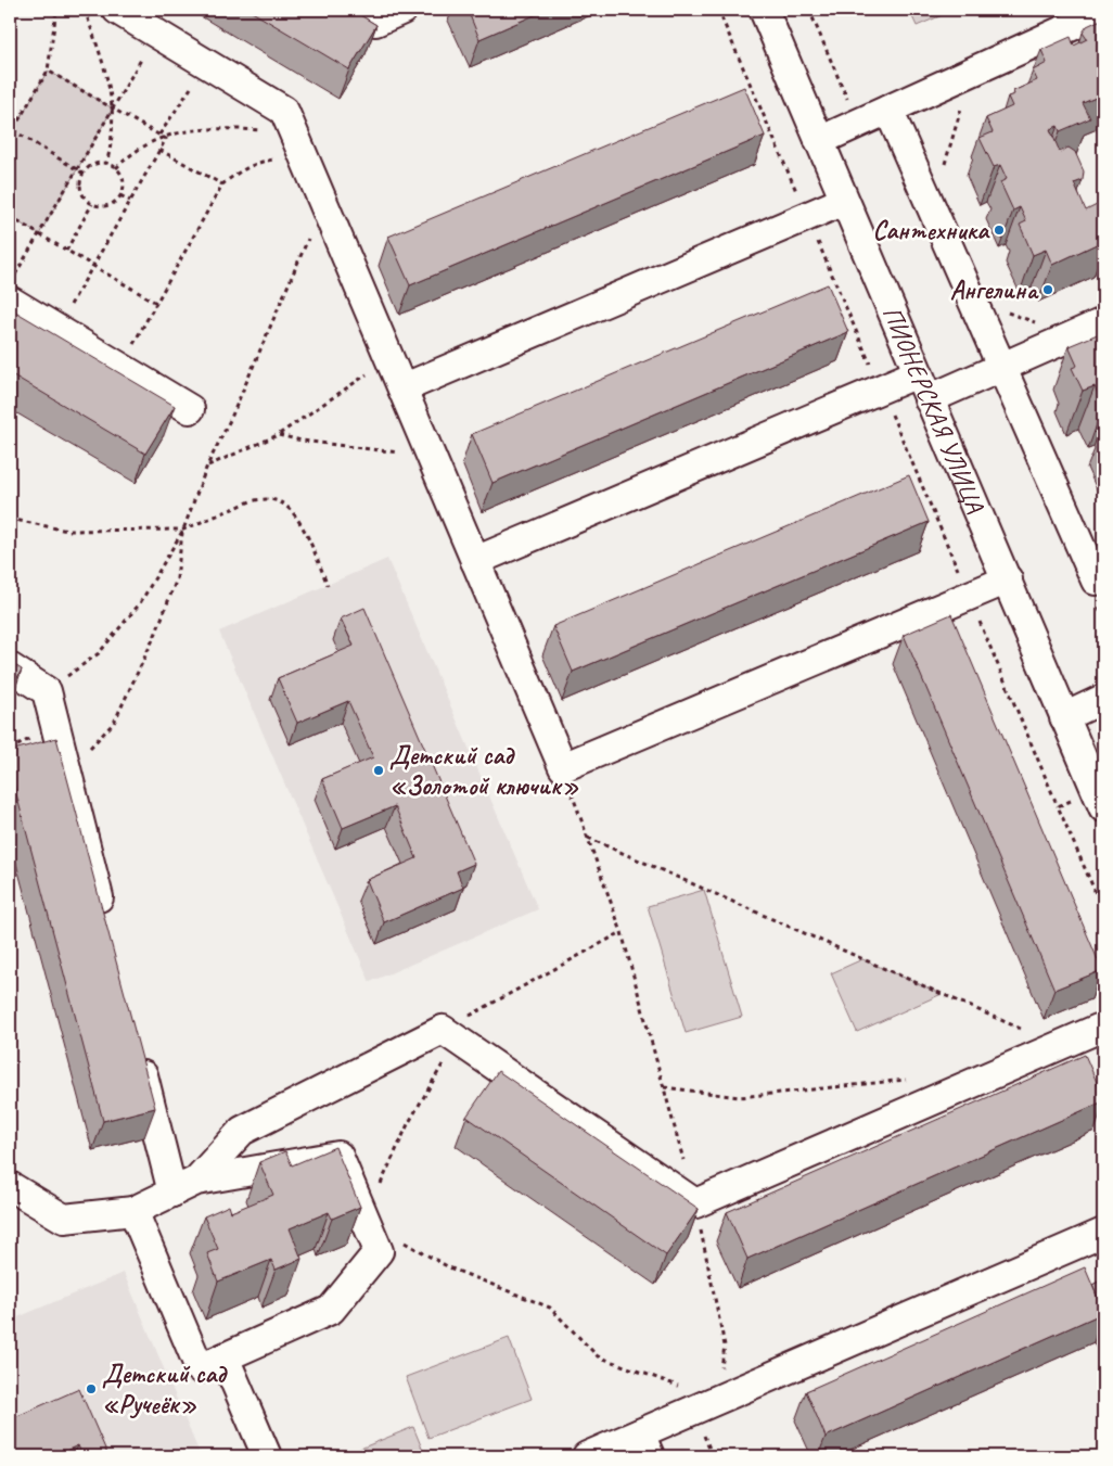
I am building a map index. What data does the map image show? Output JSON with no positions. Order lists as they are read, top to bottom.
{
  "streets": {
    "street": ["ПИОНЕРСКАЯ УЛИЦА"]
  },
  "places": [
    "Сантехника",
    "Ангелина",
    "Детский сад «Золотой ключик»",
    "Детский сад «Ручеёк»"
  ]
}
